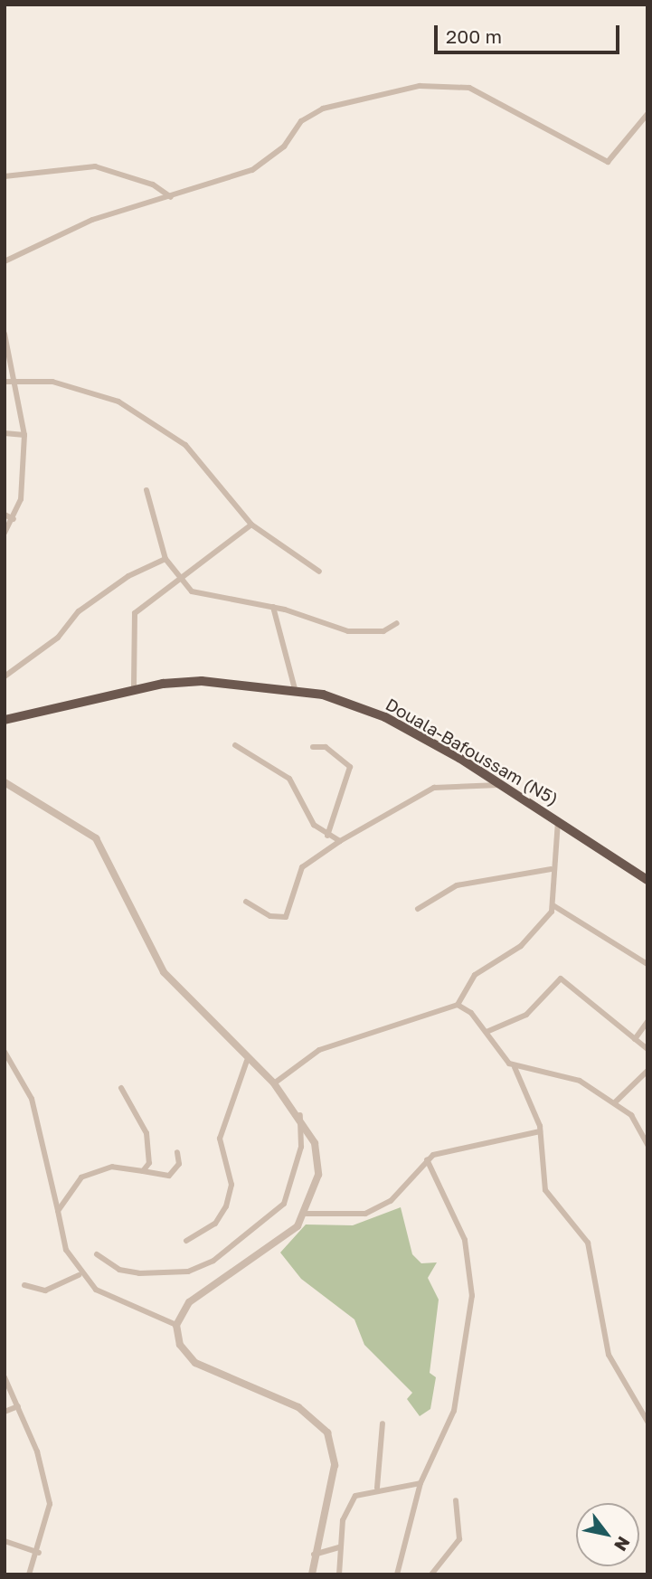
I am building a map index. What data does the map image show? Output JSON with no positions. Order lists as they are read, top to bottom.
{
  "streets": {
    "highway": ["Douala-Bafoussam (N5)"]
  },
  "scale_bar": "200 m",
  "north": "bottom right"
}
